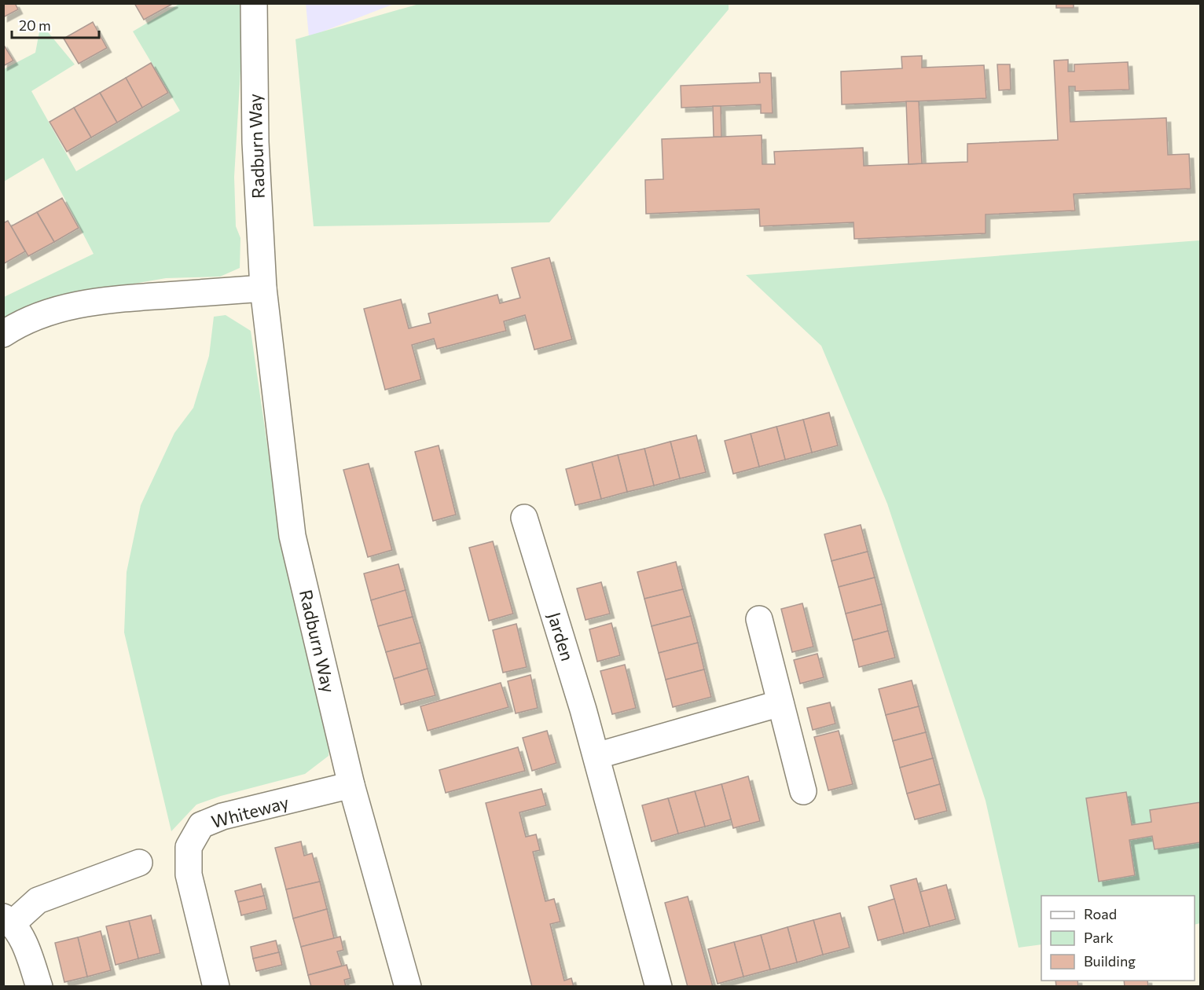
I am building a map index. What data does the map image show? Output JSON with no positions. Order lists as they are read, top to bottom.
{
  "streets": {
    "street": ["Radburn Way", "Jarden", "Whiteway"]
  },
  "crossings": [
    ["Radburn Way", "Whiteway"]
  ],
  "legend": ["Road", "Park", "Building"],
  "scale_bar": "20 m"
}
